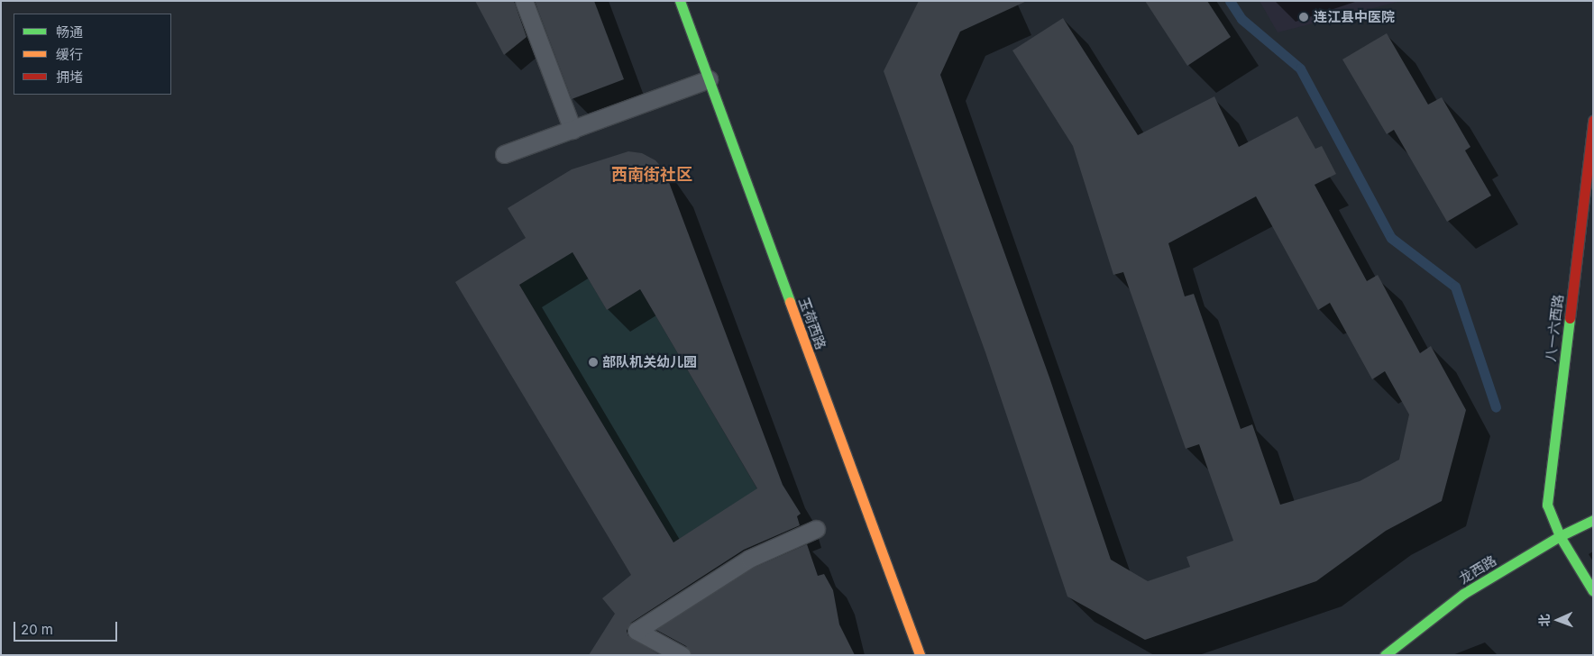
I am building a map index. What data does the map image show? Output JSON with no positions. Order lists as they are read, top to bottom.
{
  "streets": {
    "street": ["玉荷西路", "八一六西路", "龙西路"]
  },
  "crossings": [
    ["八一六西路", "龙西路"]
  ],
  "districts": ["西南街社区"],
  "places": ["连江县中医院", "部队机关幼儿园"],
  "legend": ["畅通", "缓行", "拥堵"],
  "scale_bar": "20 m",
  "north": "left"
}
